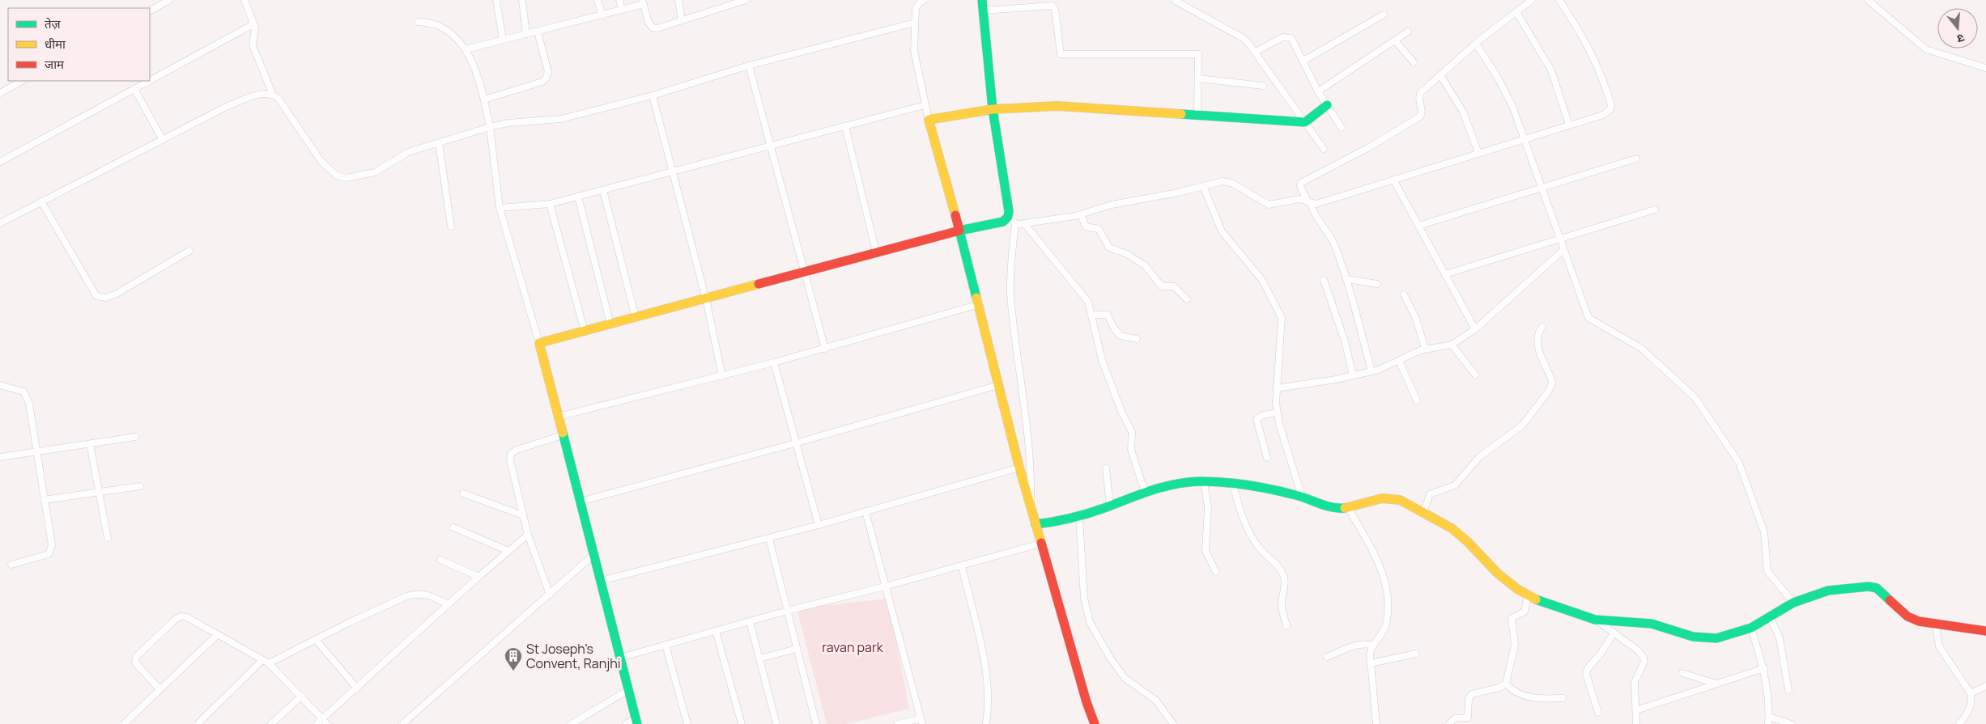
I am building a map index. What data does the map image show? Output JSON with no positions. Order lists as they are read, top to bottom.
{
  "parks": ["ravan park"],
  "places": {
    "building": ["St Joseph's Convent, Ranjhi"]
  },
  "legend": ["तेज़", "धीमा", "जाम"],
  "north": "bottom"
}
